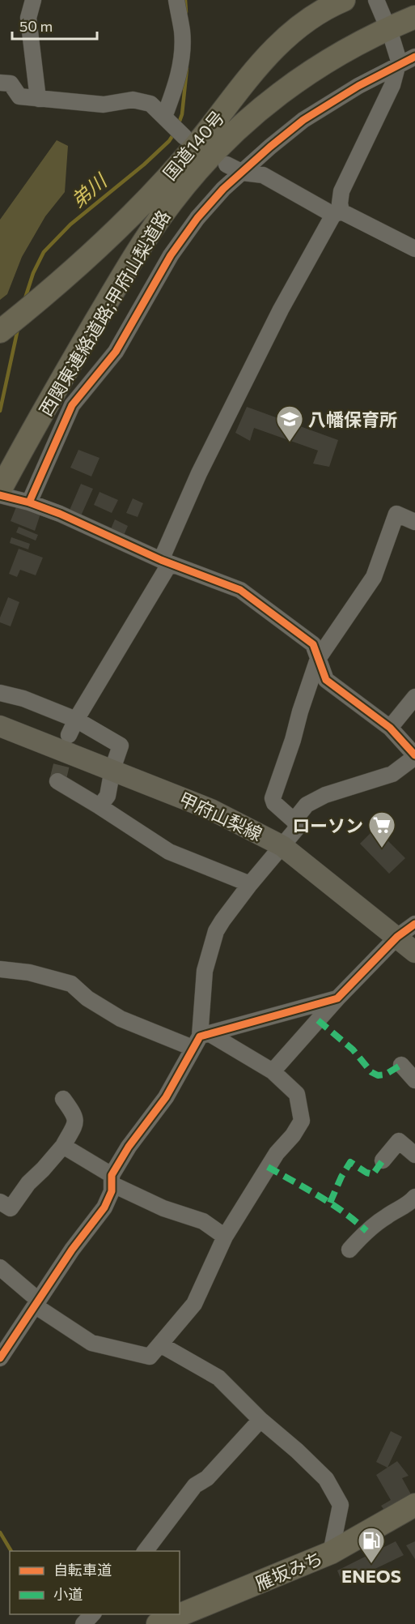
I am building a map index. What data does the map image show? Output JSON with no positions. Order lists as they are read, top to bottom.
{
  "streets": {
    "highway": ["国道140号", "西関東連絡道路;甲府山梨道路", "雁坂みち"],
    "main road": ["甲府山梨線"]
  },
  "water": ["弟川"],
  "places": {
    "school or university": ["八幡保育所"],
    "supermarket": ["ローソン"],
    "fuel station": ["ENEOS"]
  },
  "legend": ["自転車道", "小道"],
  "scale_bar": "50 m"
}
